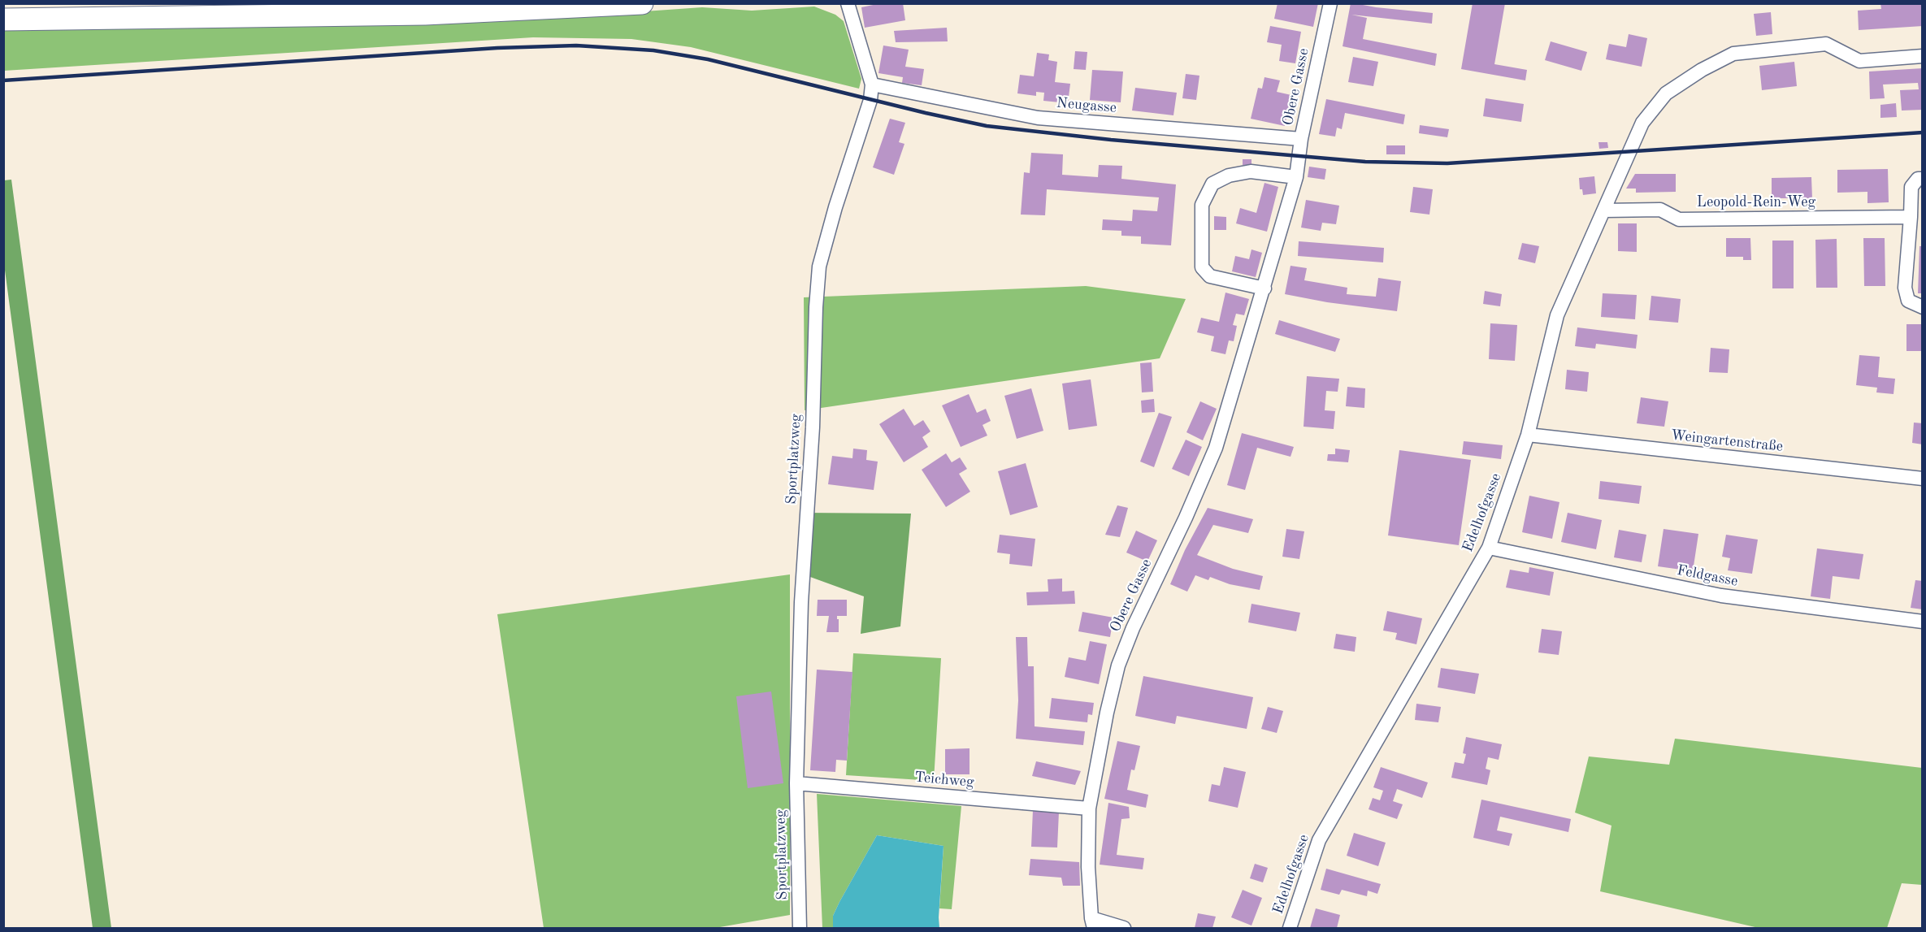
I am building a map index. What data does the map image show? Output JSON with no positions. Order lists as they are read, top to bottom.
{
  "streets": {
    "street": [
      "Obere Gasse",
      "Neugasse",
      "Leopold-Rein-Weg",
      "Weingartenstraße",
      "Sportplatzweg",
      "Edelhofgasse",
      "Feldgasse",
      "Teichweg"
    ]
  },
  "crossings": [
    ["Obere Gasse", "Neugasse"],
    ["Obere Gasse", "Teichweg"],
    ["Neugasse", "Sportplatzweg"],
    ["Leopold-Rein-Weg", "Edelhofgasse"],
    ["Weingartenstraße", "Edelhofgasse"],
    ["Sportplatzweg", "Teichweg"],
    ["Edelhofgasse", "Feldgasse"]
  ]
}
